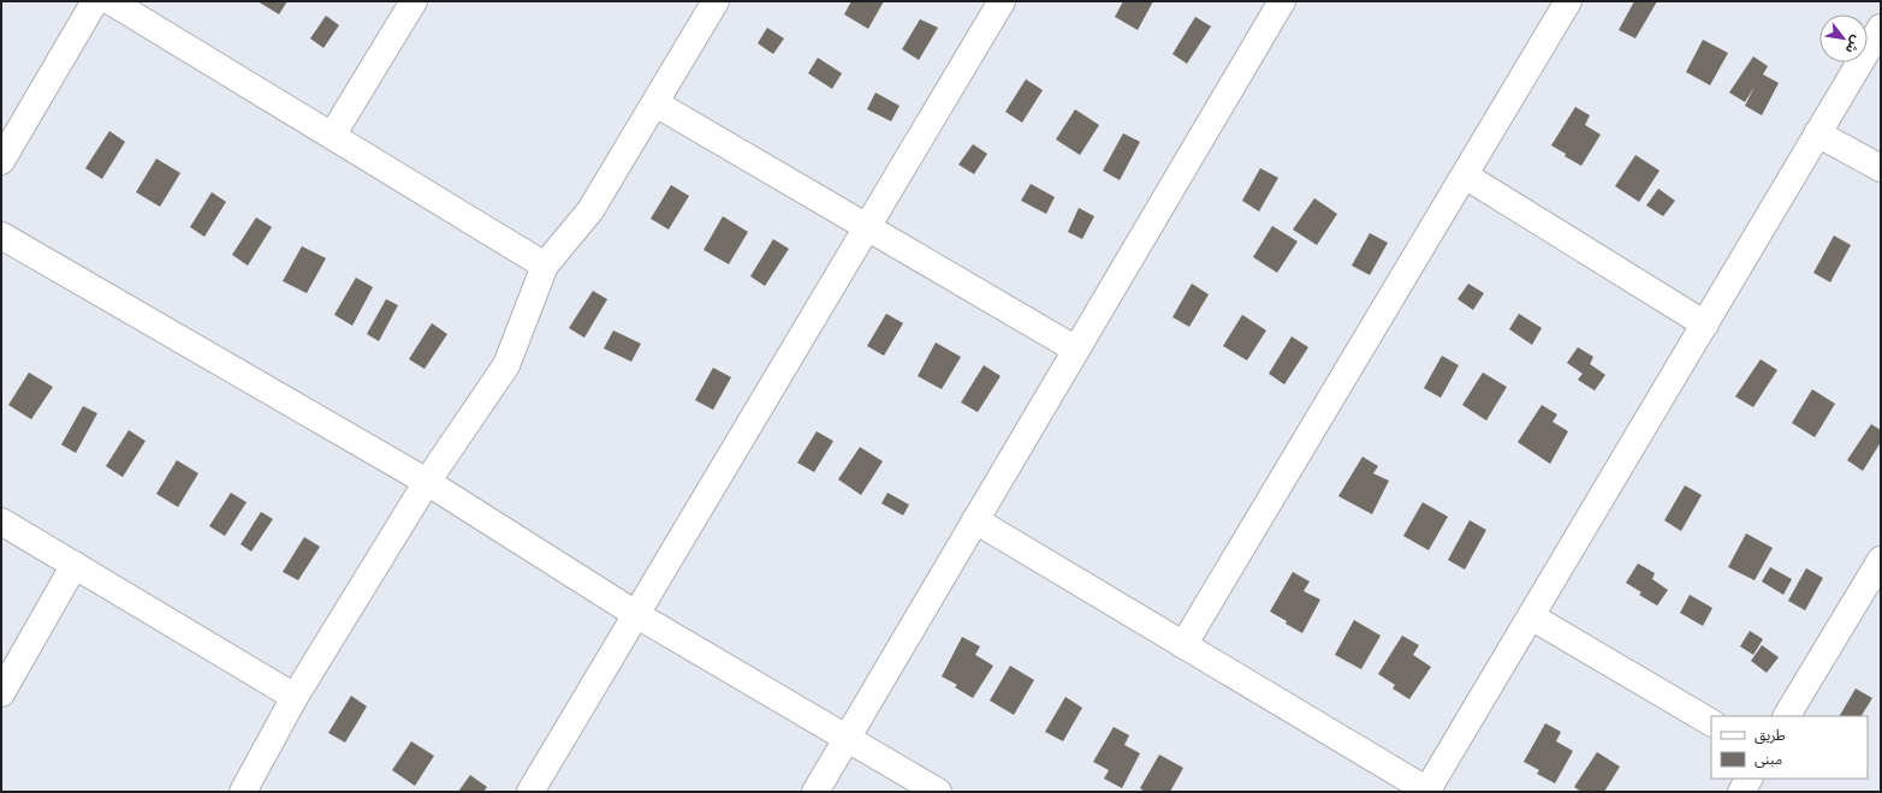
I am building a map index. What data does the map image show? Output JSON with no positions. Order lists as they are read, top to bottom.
{
  "legend": ["طريق", "مبنى"],
  "north": "bottom right"
}
